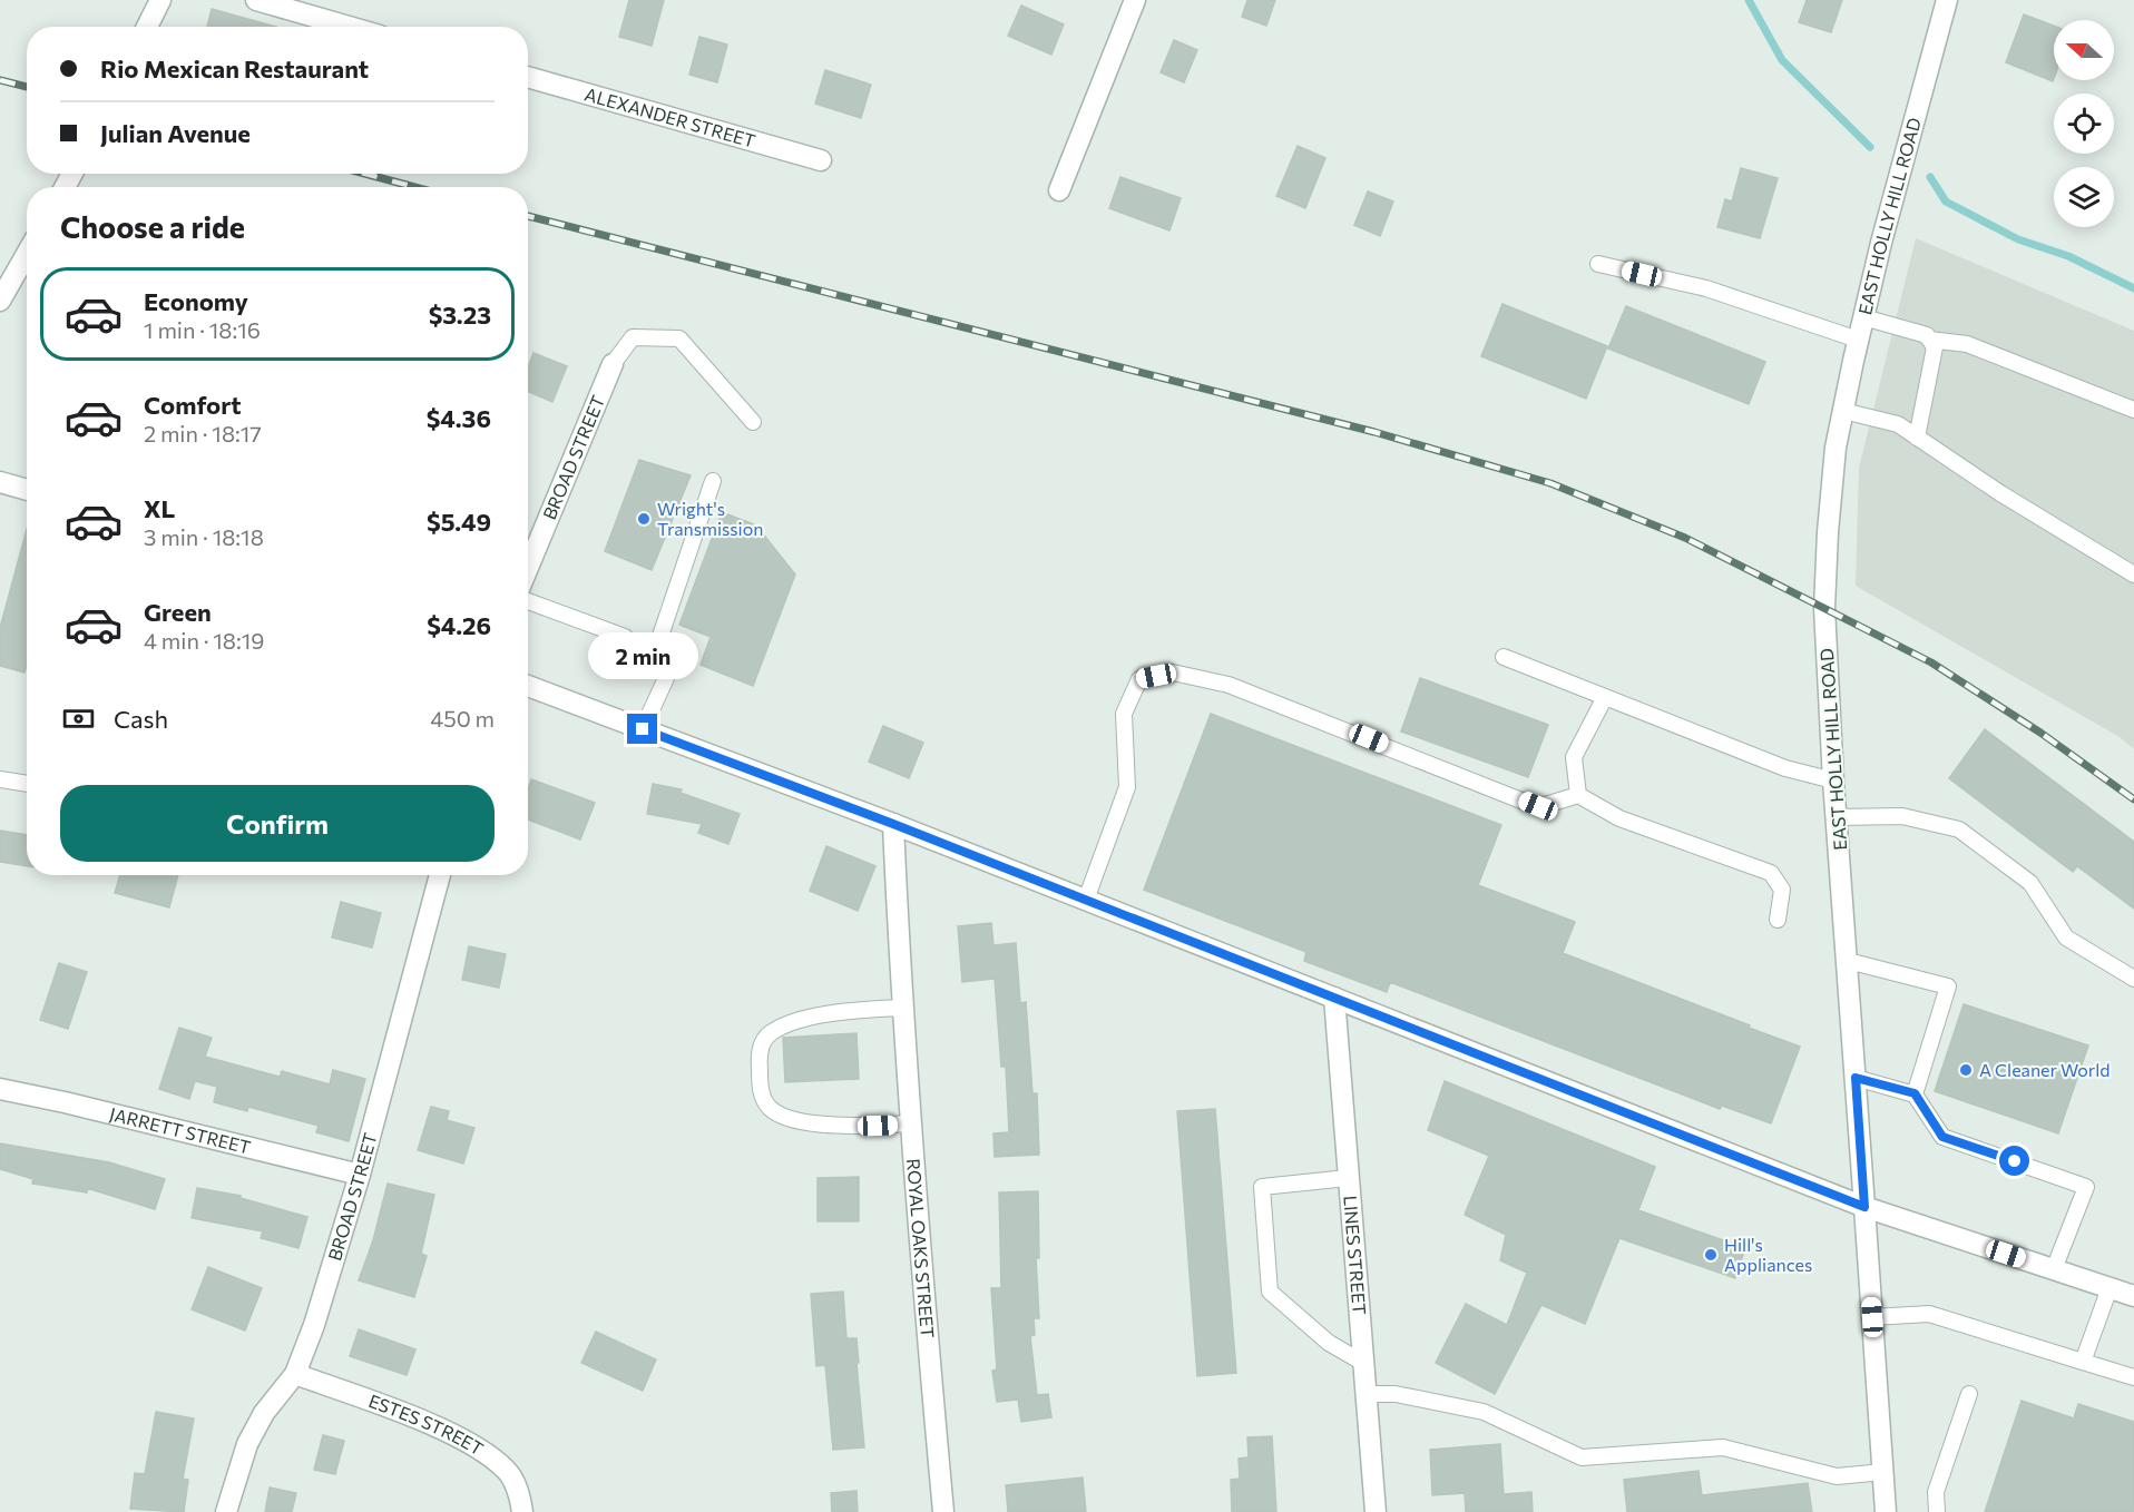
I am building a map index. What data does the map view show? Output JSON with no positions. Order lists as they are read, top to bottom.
{
  "streets": {
    "street": [
      "ALEXANDER STREET",
      "EAST HOLLY HILL ROAD",
      "BROAD STREET",
      "JARRETT STREET",
      "ROYAL OAKS STREET",
      "LINES STREET",
      "ESTES STREET"
    ]
  },
  "crossings": [
    ["BROAD STREET", "JARRETT STREET"],
    ["BROAD STREET", "ESTES STREET"]
  ],
  "places": ["Wright's Transmission", "A Cleaner World", "Hill's Appliances"],
  "north": "left",
  "page": {
    "banner": ["Rio Mexican Restaurant", "Julian Avenue"],
    "heading": "Choose a ride",
    "list": [
      {
        "name": "Economy",
        "note": "1 min · 18:16",
        "value": "$3.23"
      },
      {
        "name": "Comfort",
        "note": "2 min · 18:17",
        "value": "$4.36"
      },
      {
        "name": "XL",
        "note": "3 min · 18:18",
        "value": "$5.49"
      },
      {
        "name": "Green",
        "note": "4 min · 18:19",
        "value": "$4.26"
      }
    ],
    "bubble": "2 min",
    "pay": ["Cash", "450 m"],
    "buttons": "Confirm"
  }
}
